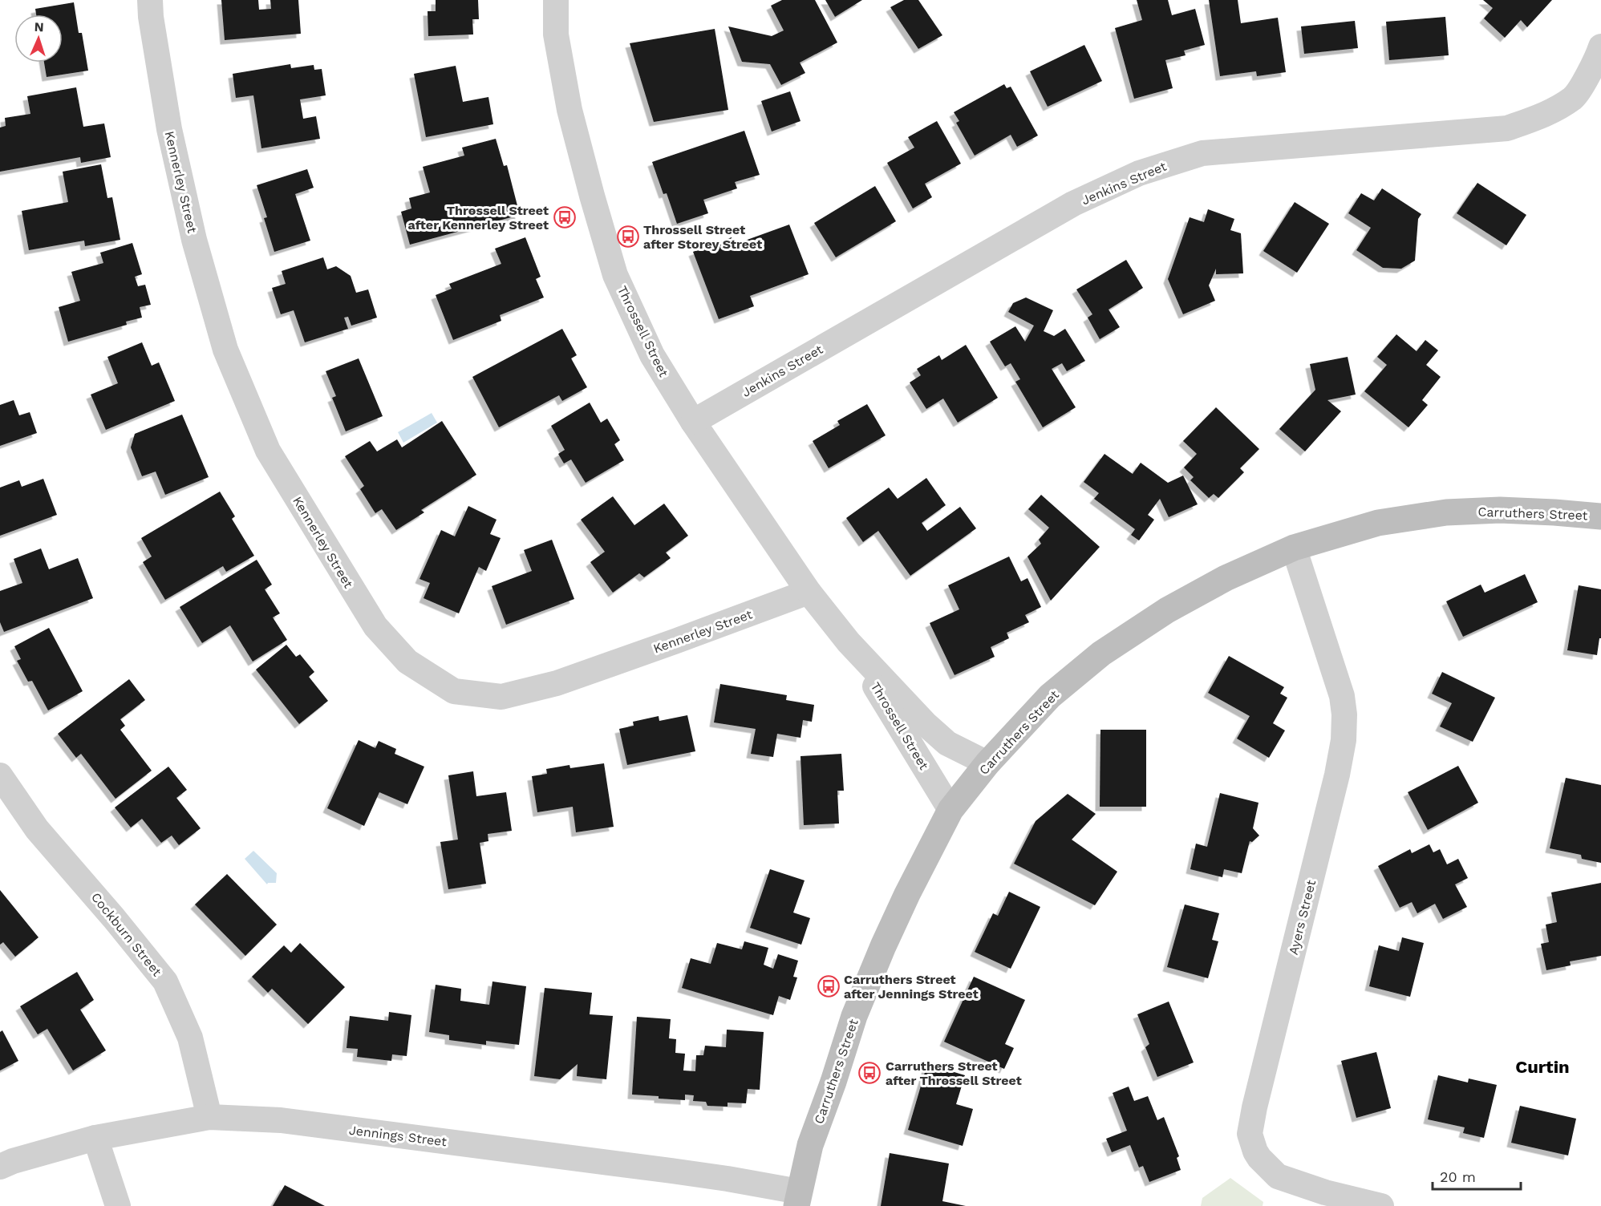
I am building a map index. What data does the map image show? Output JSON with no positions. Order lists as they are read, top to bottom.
{
  "streets": {
    "main road": ["Carruthers Street"],
    "street": [
      "Kennerley Street",
      "Jenkins Street",
      "Throssell Street",
      "Ayers Street",
      "Cockburn Street",
      "Jennings Street"
    ]
  },
  "crossings": [
    ["Kennerley Street", "Throssell Street"],
    ["Jenkins Street", "Throssell Street"],
    ["Throssell Street", "Carruthers Street"],
    ["Carruthers Street", "Ayers Street"],
    ["Carruthers Street", "Jennings Street"],
    ["Cockburn Street", "Jennings Street"]
  ],
  "districts": ["Curtin"],
  "places": {
    "bus stop": [
      "Throssell Street after Kennerley Street",
      "Throssell Street after Storey Street",
      "Carruthers Street after Jennings Street",
      "Carruthers Street after Throssell Street"
    ]
  },
  "scale_bar": "20 m",
  "north": "top"
}
